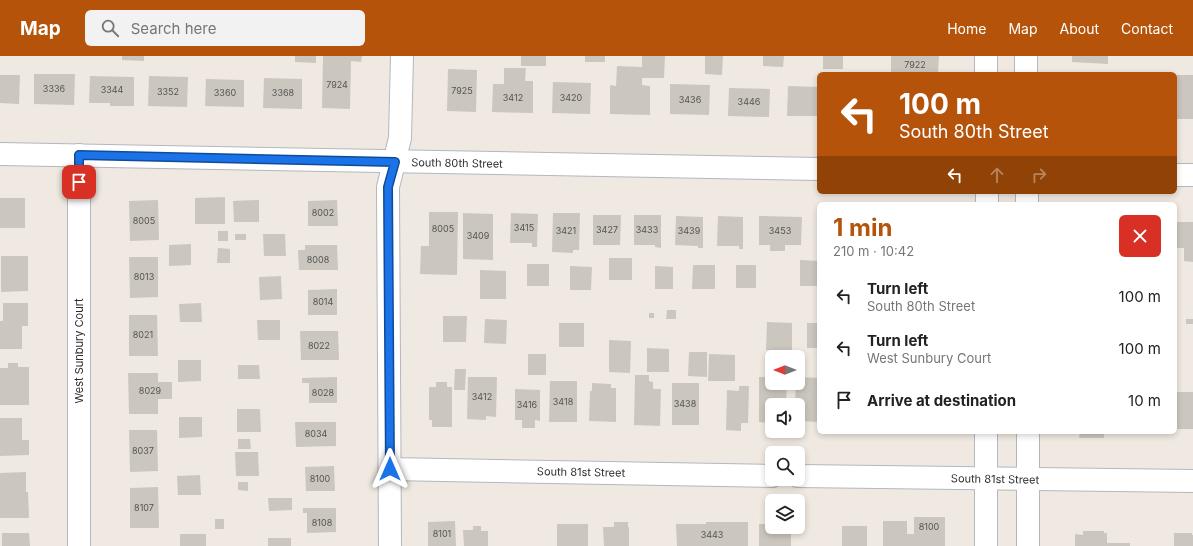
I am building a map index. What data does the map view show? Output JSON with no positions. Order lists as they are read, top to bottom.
{
  "streets": {
    "street": ["South 80th Street", "West Sunbury Court", "South 81st Street"]
  },
  "crossings": [
    ["South 80th Street", "West Sunbury Court"]
  ],
  "house_numbers": [
    "7922",
    "7924",
    "3336",
    "3344",
    "7925",
    "3352",
    "3360",
    "3368",
    "3412",
    "3420",
    "3436",
    "3446",
    "8002",
    "8005",
    "3415",
    "8005",
    "3427",
    "3433",
    "3421",
    "3439",
    "3453",
    "3409",
    "8008",
    "8013",
    "8014",
    "8021",
    "8022",
    "8029",
    "8028",
    "3412",
    "3418",
    "3438",
    "3416",
    "8034",
    "8037",
    "8100",
    "8107",
    "8108",
    "8100",
    "8101",
    "3443"
  ],
  "north": "left",
  "page": {
    "header": "Map",
    "search": "Search here",
    "nav": [
      "Home",
      "Map",
      "About",
      "Contact"
    ],
    "turn": ["100 m", "South 80th Street"],
    "heading": ["1 min", "210 m · 10:42"],
    "list": [
      {
        "name": "Turn left",
        "note": "South 80th Street",
        "value": "100 m"
      },
      {
        "name": "Turn left",
        "note": "West Sunbury Court",
        "value": "100 m"
      },
      {
        "name": "Arrive at destination",
        "value": "10 m"
      }
    ]
  }
}
